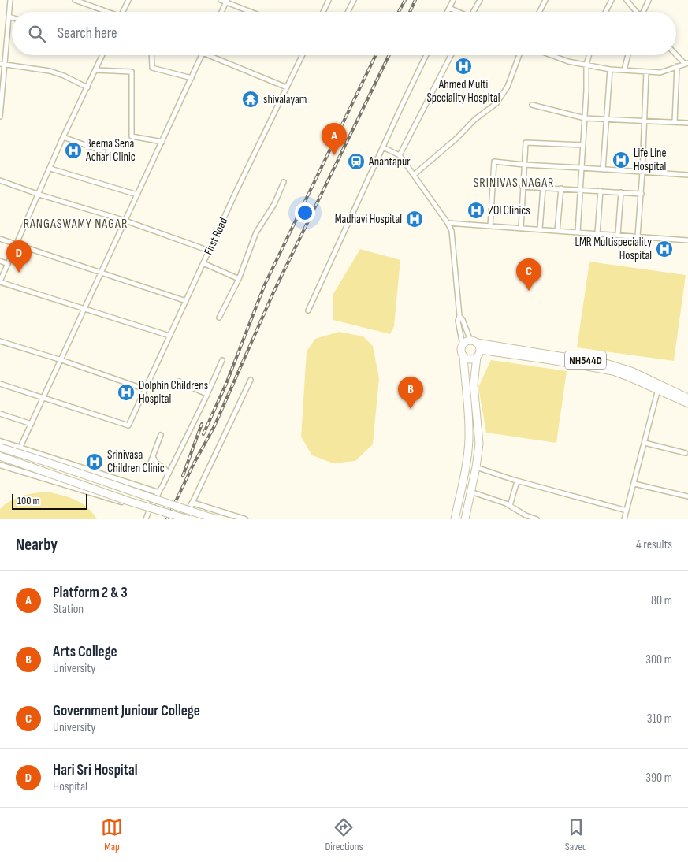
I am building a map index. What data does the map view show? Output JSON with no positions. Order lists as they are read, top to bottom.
{
  "streets": {
    "highway": ["NH544D"],
    "street": ["First Road"]
  },
  "districts": ["SRINIVAS NAGAR", "RANGASWAMY NAGAR"],
  "places": {
    "hospital": [
      "Ahmed Multi Speciality Hospital",
      "Beema Sena Achari Clinic",
      "Life Line Hospital",
      "ZOI Clinics",
      "Madhavi Hospital",
      "LMR Multispeciality Hospital",
      "Dolphin Childrens Hospital",
      "Srinivasa Children Clinic"
    ],
    "temple": ["shivalayam"],
    "station": ["Anantapur"]
  },
  "scale_bar": "100 m",
  "page": {
    "search": "Search here",
    "pins": [
      "A",
      "D",
      "C",
      "B"
    ],
    "scale": "100 m",
    "heading": ["Nearby", "4 results"],
    "list": [
      {
        "mark": "A",
        "name": "Platform 2 & 3",
        "note": "Station",
        "value": "80 m"
      },
      {
        "mark": "B",
        "name": "Arts College",
        "note": "University",
        "value": "300 m"
      },
      {
        "mark": "C",
        "name": "Government Juniour College",
        "note": "University",
        "value": "310 m"
      },
      {
        "mark": "D",
        "name": "Hari Sri Hospital",
        "note": "Hospital",
        "value": "390 m"
      }
    ],
    "nav": ["Map", "Directions", "Saved"]
  }
}
